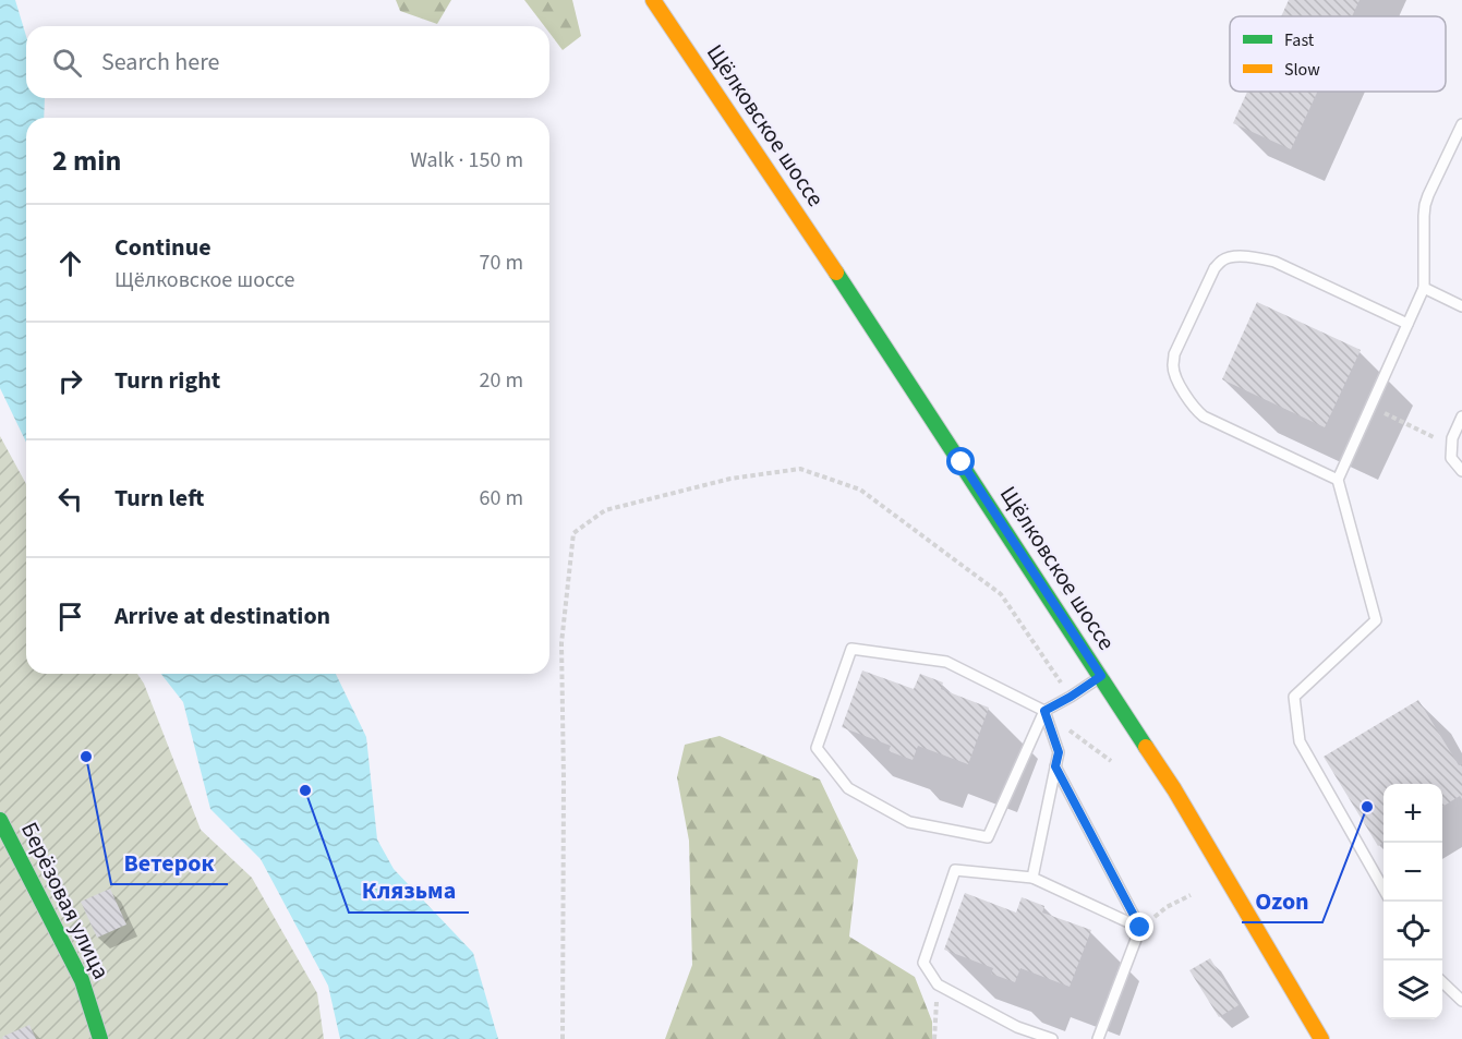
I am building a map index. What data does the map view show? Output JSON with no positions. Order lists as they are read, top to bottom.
{
  "streets": {
    "main road": ["Щёлковское шоссе", "Берёзовая улица"]
  },
  "places": ["Ветерок", "Клязьма", "Ozon"],
  "legend": ["Fast", "Slow"],
  "page": {
    "search": "Search here",
    "heading": ["2 min", "Walk · 150 m"],
    "list": [
      ["Continue", "Щёлковское шоссе", "70 m"],
      ["Turn right", "20 m"],
      ["Turn left", "60 m"],
      "Arrive at destination"
    ],
    "map_buttons": ["+", "−"]
  }
}
